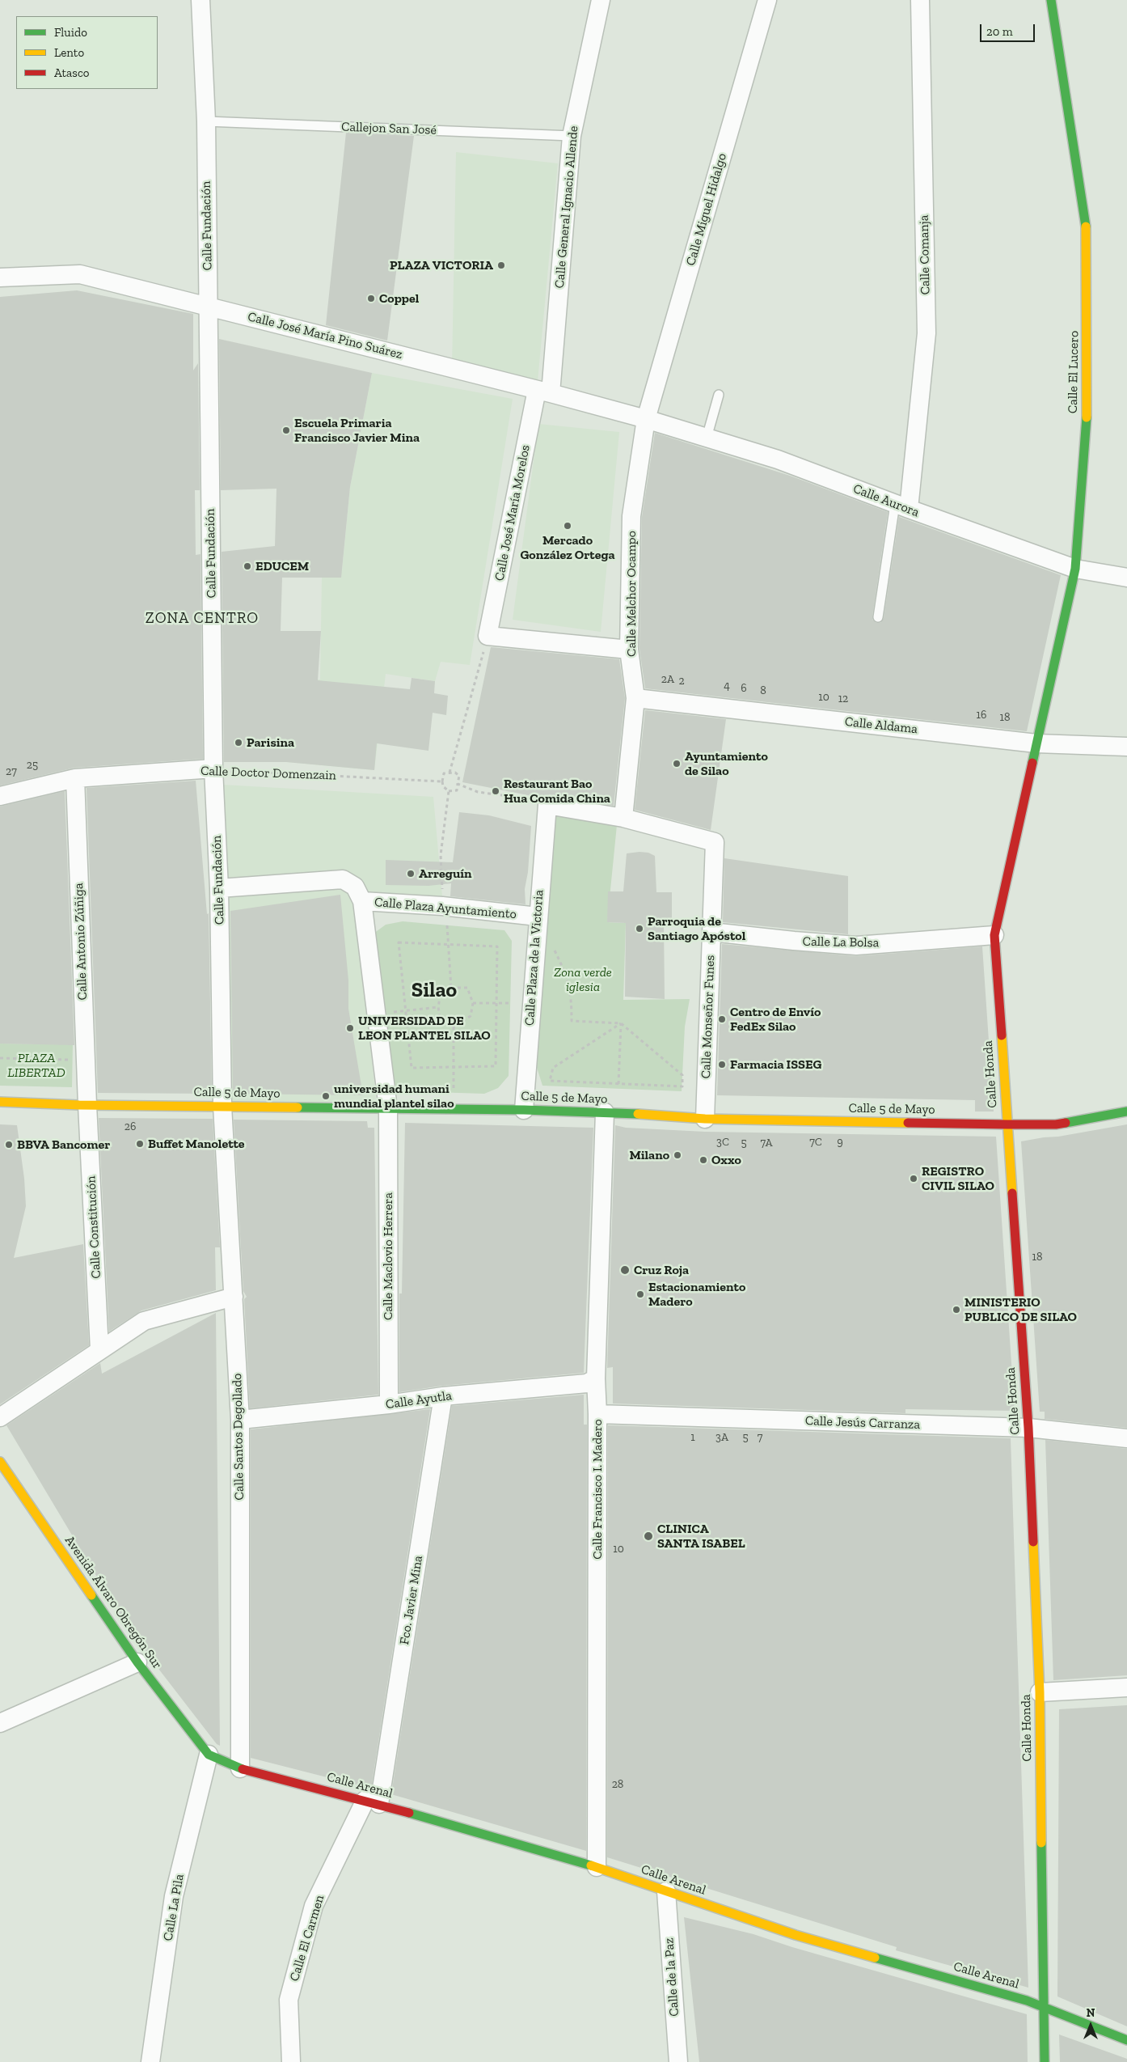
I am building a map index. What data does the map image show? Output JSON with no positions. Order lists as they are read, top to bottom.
{
  "streets": {
    "street": [
      "Calle General Ignacio Allende",
      "Calle Miguel Hidalgo",
      "Calle Fundación",
      "Calle Comanja",
      "Calle José María Pino Suárez",
      "Calle El Lucero",
      "Calle Aurora",
      "Calle José María Morelos",
      "Calle Melchor Ocampo",
      "Calle Aldama",
      "Calle Doctor Domenzain",
      "Calle Plaza Ayuntamiento",
      "Calle Antonio Zúñiga",
      "Calle La Bolsa",
      "Calle Plaza de la Victoria",
      "Calle Monseñor Funes",
      "Calle Honda",
      "Calle 5 de Mayo",
      "Calle Constitución",
      "Calle Maclovio Herrera",
      "Calle Ayutla",
      "Calle Jesús Carranza",
      "Calle Santos Degollado",
      "Calle Francisco I. Madero",
      "Fco. Javier Mina",
      "Avenida Álvaro Obregón Sur",
      "Calle Arenal",
      "Calle La Pila",
      "Calle El Carmen",
      "Calle de la Paz"
    ],
    "lane": ["Callejon San José"]
  },
  "crossings": [
    ["Callejon San José", "Calle General Ignacio Allende"],
    ["Callejon San José", "Calle Fundación"],
    ["Calle General Ignacio Allende", "Calle José María Pino Suárez"],
    ["Calle General Ignacio Allende", "Calle José María Morelos"],
    ["Calle Miguel Hidalgo", "Calle José María Pino Suárez"],
    ["Calle Miguel Hidalgo", "Calle Aurora"],
    ["Calle Miguel Hidalgo", "Calle Melchor Ocampo"],
    ["Calle Fundación", "Calle José María Pino Suárez"],
    ["Calle Fundación", "Calle Doctor Domenzain"],
    ["Calle Fundación", "Calle Plaza Ayuntamiento"],
    ["Calle Fundación", "Calle 5 de Mayo"],
    ["Calle Fundación", "Calle Santos Degollado"],
    ["Calle Comanja", "Calle Aurora"],
    ["Calle José María Pino Suárez", "Calle Aurora"],
    ["Calle José María Pino Suárez", "Calle José María Morelos"],
    ["Calle José María Pino Suárez", "Calle Melchor Ocampo"],
    ["Calle El Lucero", "Calle Aurora"],
    ["Calle El Lucero", "Calle Aldama"],
    ["Calle El Lucero", "Calle Honda"],
    ["Calle Aurora", "Calle Melchor Ocampo"],
    ["Calle Melchor Ocampo", "Calle Aldama"],
    ["Calle Melchor Ocampo", "Calle Monseñor Funes"],
    ["Calle Aldama", "Calle Honda"],
    ["Calle Doctor Domenzain", "Calle Antonio Zúñiga"],
    ["Calle Plaza Ayuntamiento", "Calle Plaza de la Victoria"],
    ["Calle Plaza Ayuntamiento", "Calle Maclovio Herrera"],
    ["Calle Antonio Zúñiga", "Calle 5 de Mayo"],
    ["Calle Antonio Zúñiga", "Calle Constitución"],
    ["Calle La Bolsa", "Calle Monseñor Funes"],
    ["Calle La Bolsa", "Calle Honda"],
    ["Calle Plaza de la Victoria", "Calle 5 de Mayo"],
    ["Calle Monseñor Funes", "Calle 5 de Mayo"],
    ["Calle Honda", "Calle 5 de Mayo"],
    ["Calle Honda", "Calle Jesús Carranza"],
    ["Calle Honda", "Calle Arenal"],
    ["Calle 5 de Mayo", "Calle Constitución"],
    ["Calle 5 de Mayo", "Calle Maclovio Herrera"],
    ["Calle 5 de Mayo", "Calle Santos Degollado"],
    ["Calle 5 de Mayo", "Calle Francisco I. Madero"],
    ["Calle Maclovio Herrera", "Calle Ayutla"],
    ["Calle Ayutla", "Calle Santos Degollado"],
    ["Calle Ayutla", "Calle Francisco I. Madero"],
    ["Calle Ayutla", "Fco. Javier Mina"],
    ["Calle Jesús Carranza", "Calle Francisco I. Madero"],
    ["Calle Santos Degollado", "Calle Arenal"],
    ["Calle Francisco I. Madero", "Calle Arenal"],
    ["Fco. Javier Mina", "Calle Arenal"],
    ["Fco. Javier Mina", "Calle El Carmen"],
    ["Avenida Álvaro Obregón Sur", "Calle Arenal"],
    ["Avenida Álvaro Obregón Sur", "Calle La Pila"],
    ["Calle Arenal", "Calle La Pila"],
    ["Calle Arenal", "Calle El Carmen"],
    ["Calle Arenal", "Calle de la Paz"]
  ],
  "districts": ["ZONA CENTRO", "Silao"],
  "parks": ["Zona verde iglesia", "PLAZA LIBERTAD"],
  "places": [
    "PLAZA VICTORIA",
    "Coppel",
    "Escuela Primaria Francisco Javier Mina",
    "Mercado González Ortega",
    "EDUCEM",
    "Parisina",
    "Ayuntamiento de Silao",
    "Restaurant Bao Hua Comida China",
    "Arreguín",
    "Parroquia de Santiago Apóstol",
    "Centro de Envío FedEx Silao",
    "UNIVERSIDAD DE LEON PLANTEL SILAO",
    "Farmacia ISSEG",
    "universidad humani mundial plantel silao",
    "Buffet Manolette",
    "BBVA Bancomer",
    "Milano",
    "Oxxo",
    "REGISTRO CIVIL SILAO",
    "Cruz Roja",
    "Estacionamiento Madero",
    "MINISTERIO PUBLICO DE SILAO",
    "CLINICA SANTA ISABEL"
  ],
  "house_numbers": [
    "2A",
    "2",
    "4",
    "6",
    "8",
    "10",
    "12",
    "16",
    "18",
    "25",
    "27",
    "26",
    "3C",
    "7C",
    "9",
    "5",
    "7A",
    "18",
    "1",
    "3A",
    "5",
    "7",
    "10",
    "28"
  ],
  "legend": ["Fluido", "Lento", "Atasco"],
  "scale_bar": "20 m",
  "north": "top"
}
